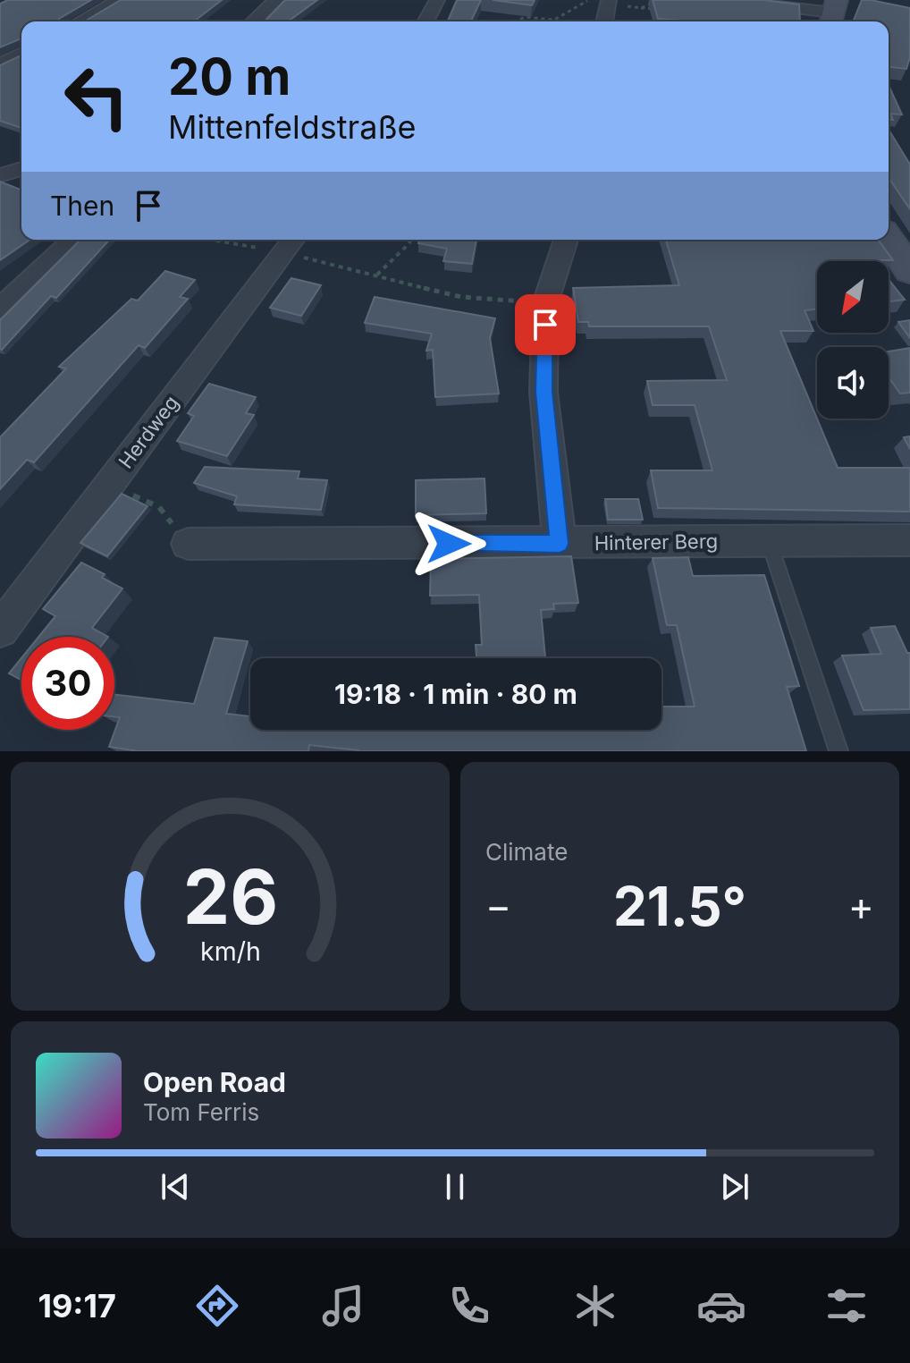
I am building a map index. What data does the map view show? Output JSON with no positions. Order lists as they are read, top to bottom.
{
  "streets": {
    "street": ["Herdweg", "Hinterer Berg"]
  },
  "north": "bottom left",
  "page": {
    "turn": ["20 m", "Mittenfeldstraße"],
    "then": "Then",
    "limit": "30",
    "trip": "19:18 · 1 min · 80 m",
    "tile": "Climate",
    "heat": ["−", "21.5°", "+"],
    "song": ["Open Road", "Tom Ferris"],
    "tabs": "19:17",
    "gauge": ["26", "km/h"]
  }
}
